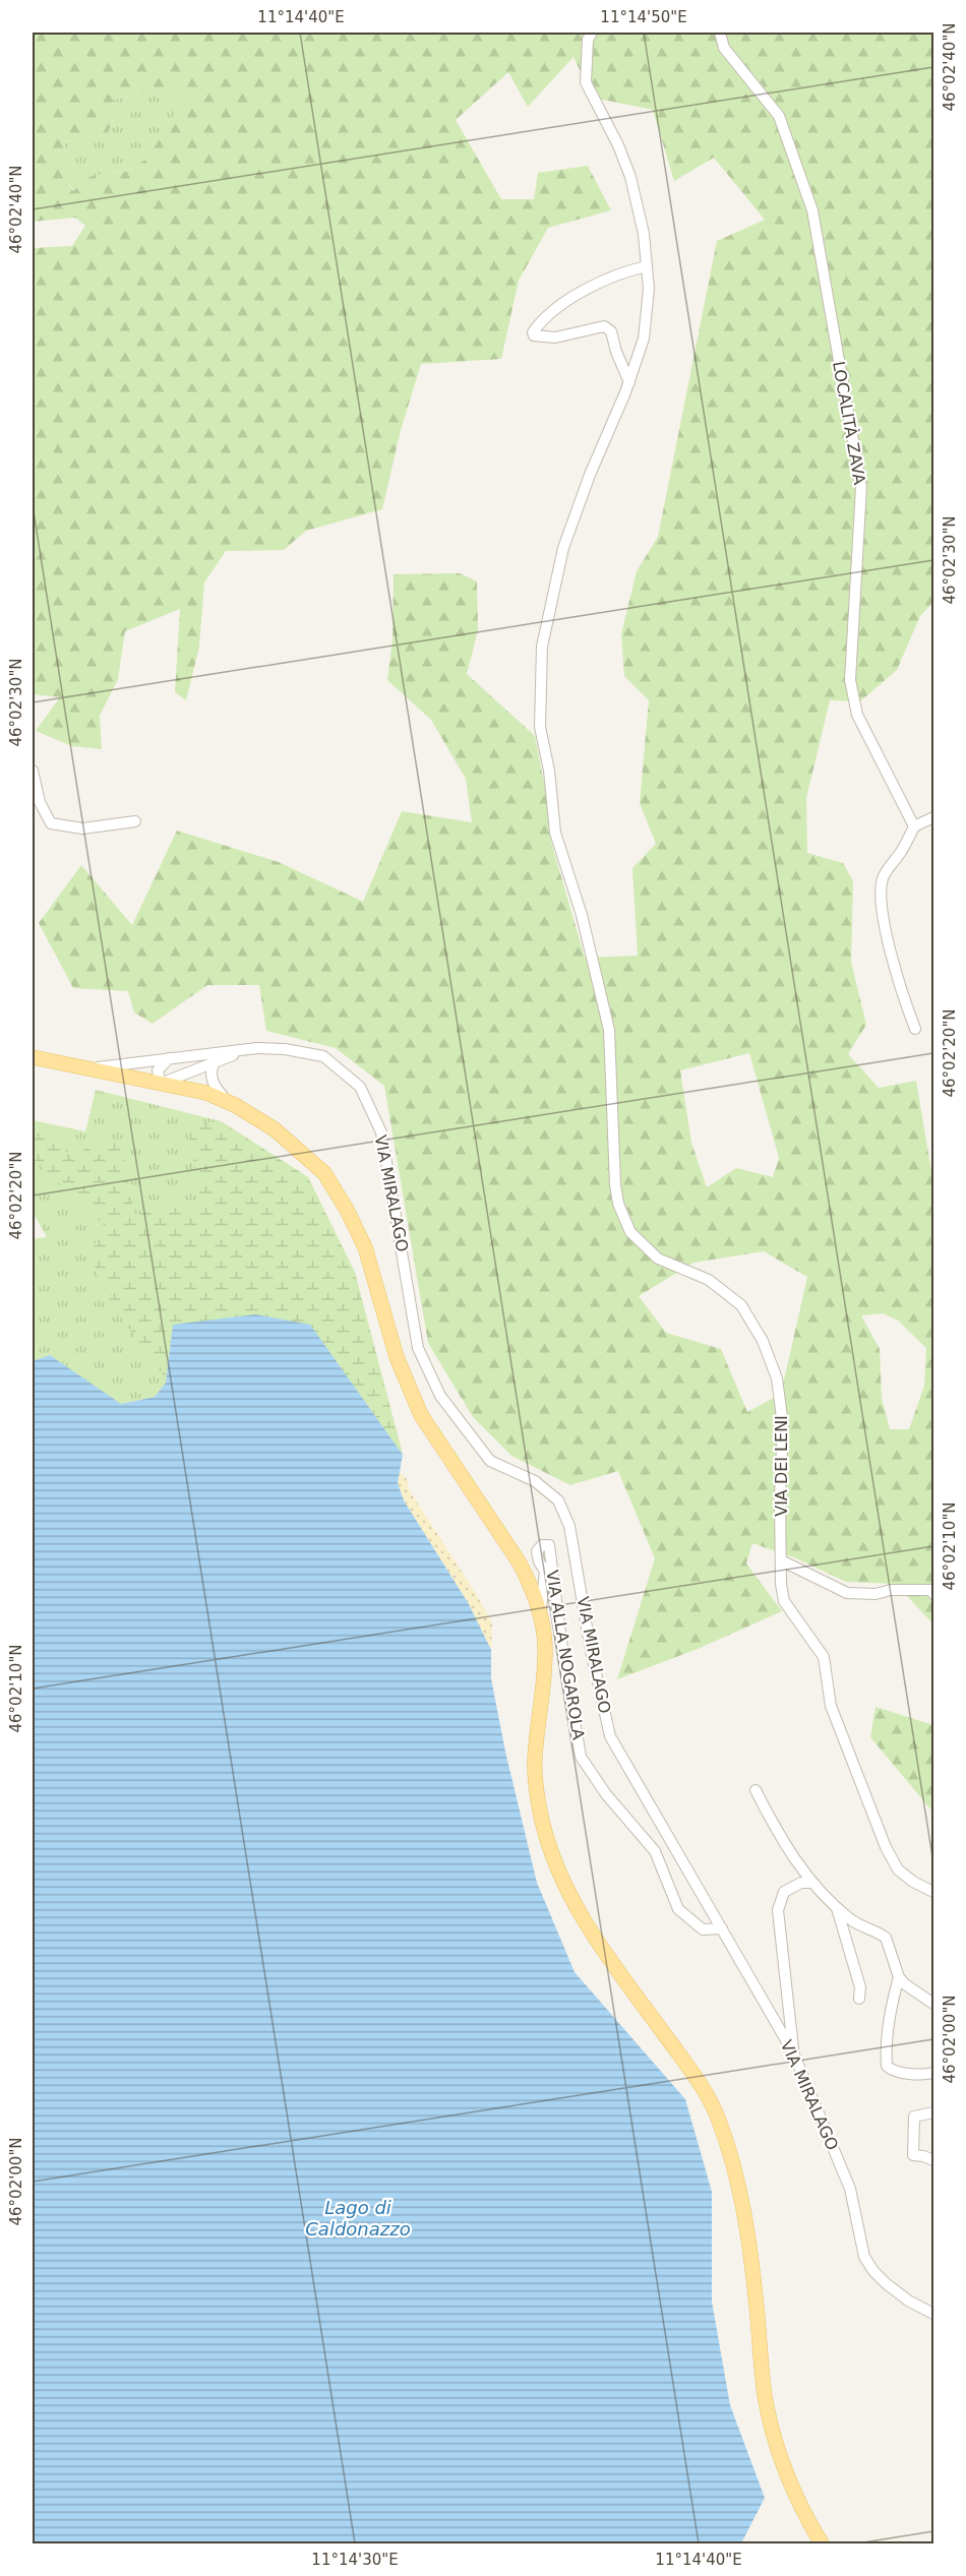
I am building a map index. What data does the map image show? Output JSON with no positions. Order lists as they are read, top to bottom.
{
  "streets": {
    "street": [
      "LOCALITÀ ZAVA",
      "VIA MIRALAGO",
      "VIA DEI LENI",
      "VIA ALLA NOGAROLA"
    ]
  },
  "crossings": [
    ["VIA MIRALAGO", "VIA ALLA NOGAROLA"]
  ],
  "water": ["Lago di Caldonazzo"],
  "coordinates": [
    "11°14'40\"E",
    "11°14'50\"E",
    "46°02'40\"N",
    "46°02'30\"N",
    "46°02'20\"N",
    "46°02'10\"N",
    "46°02'00\"N",
    "11°14'30\"E"
  ]
}
